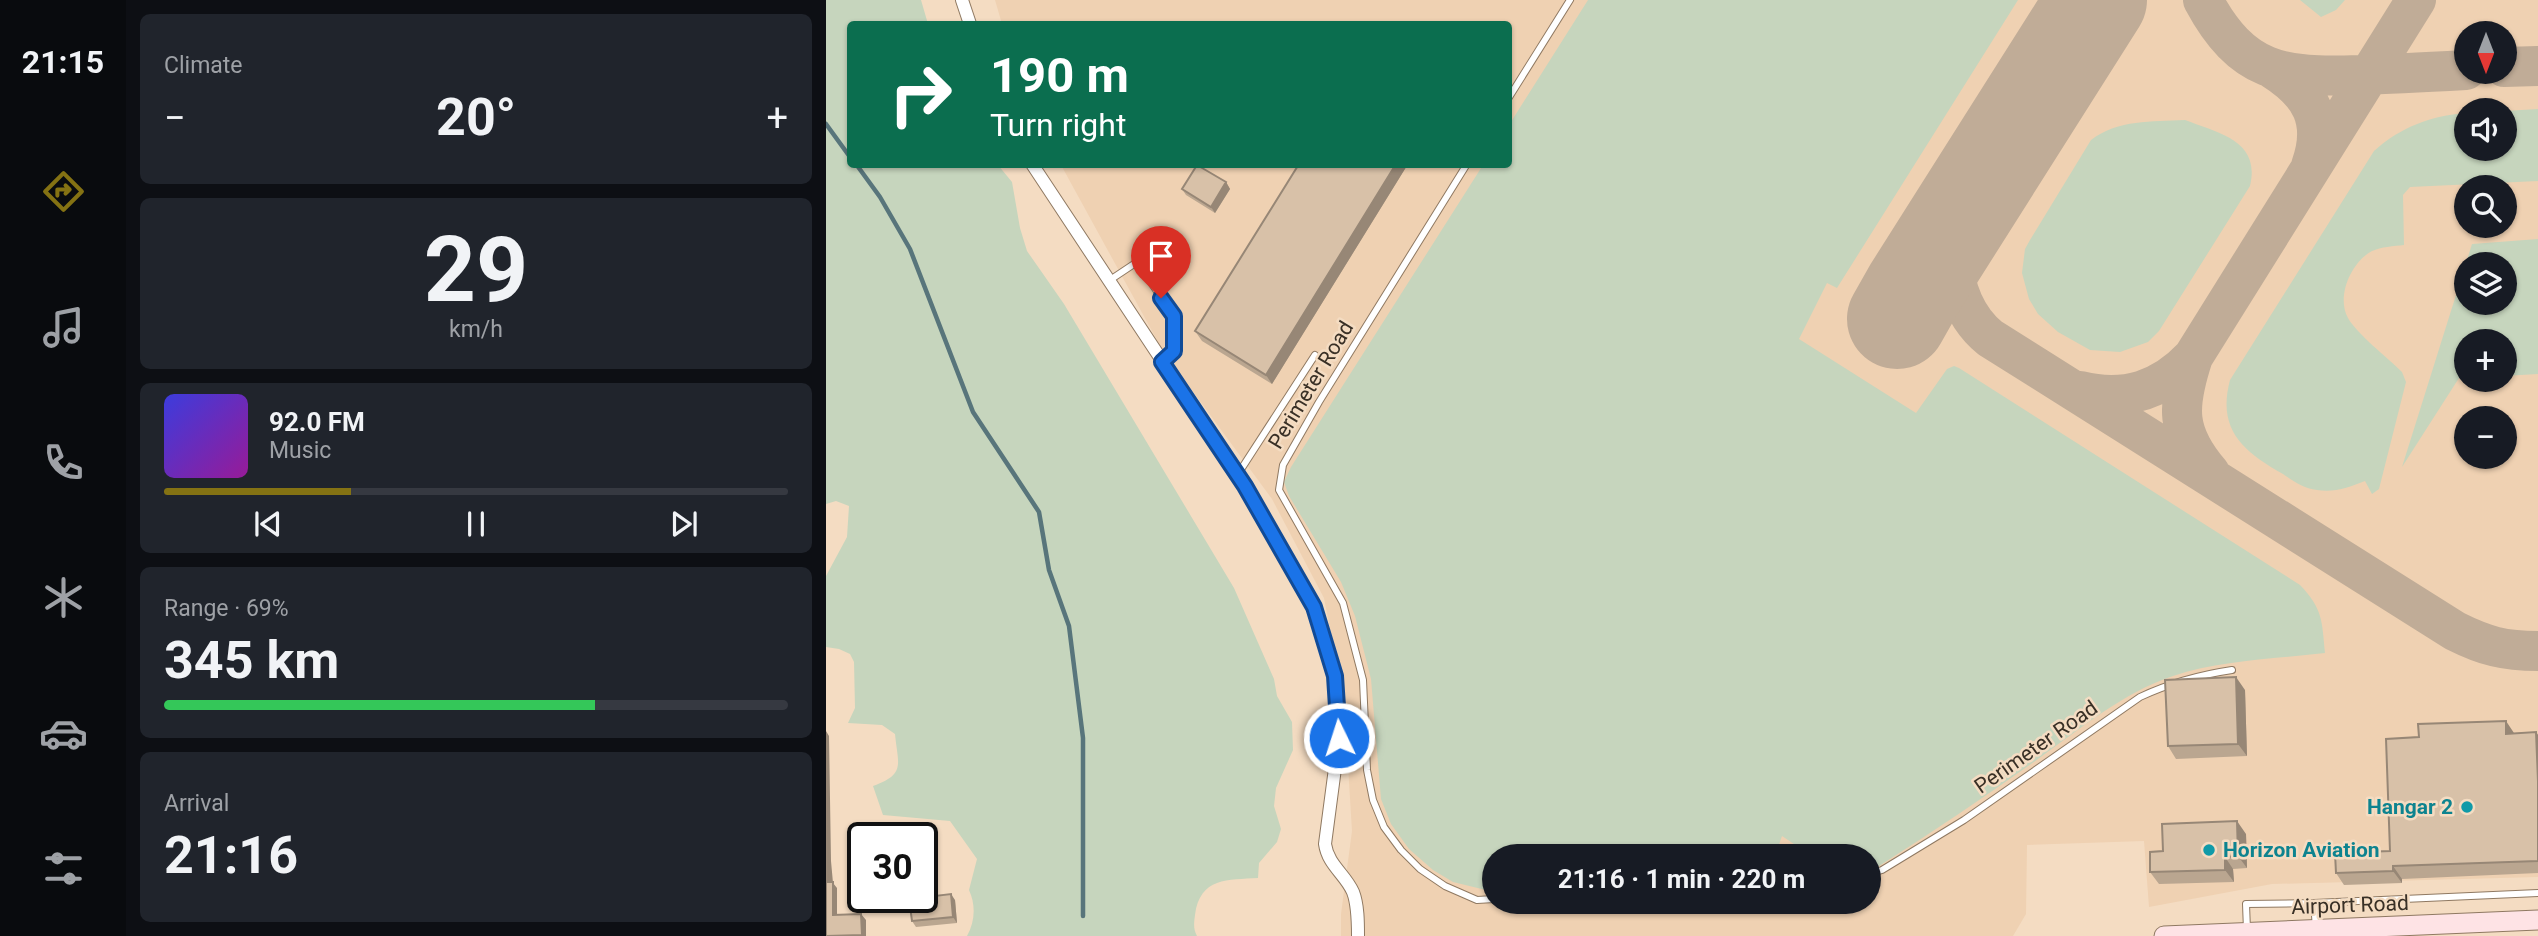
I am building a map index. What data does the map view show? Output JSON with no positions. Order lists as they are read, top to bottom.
{
  "streets": {
    "main road": ["Airport Road"],
    "lane": ["Perimeter Road"]
  },
  "places": ["Hangar 2", "Horizon Aviation"],
  "north": "bottom",
  "page": {
    "tabs": "21:15",
    "tile": [
      "Climate",
      ["29", "km/h"],
      ["Range · 69%", "345 km"],
      ["Arrival", "21:16"]
    ],
    "map_buttons": ["+", "−"],
    "turn": ["190 m", "Turn right"],
    "heat": ["−", "20°", "+"],
    "song": ["92.0 FM", "Music"],
    "limit": "30",
    "trip": "21:16 · 1 min · 220 m"
  }
}
